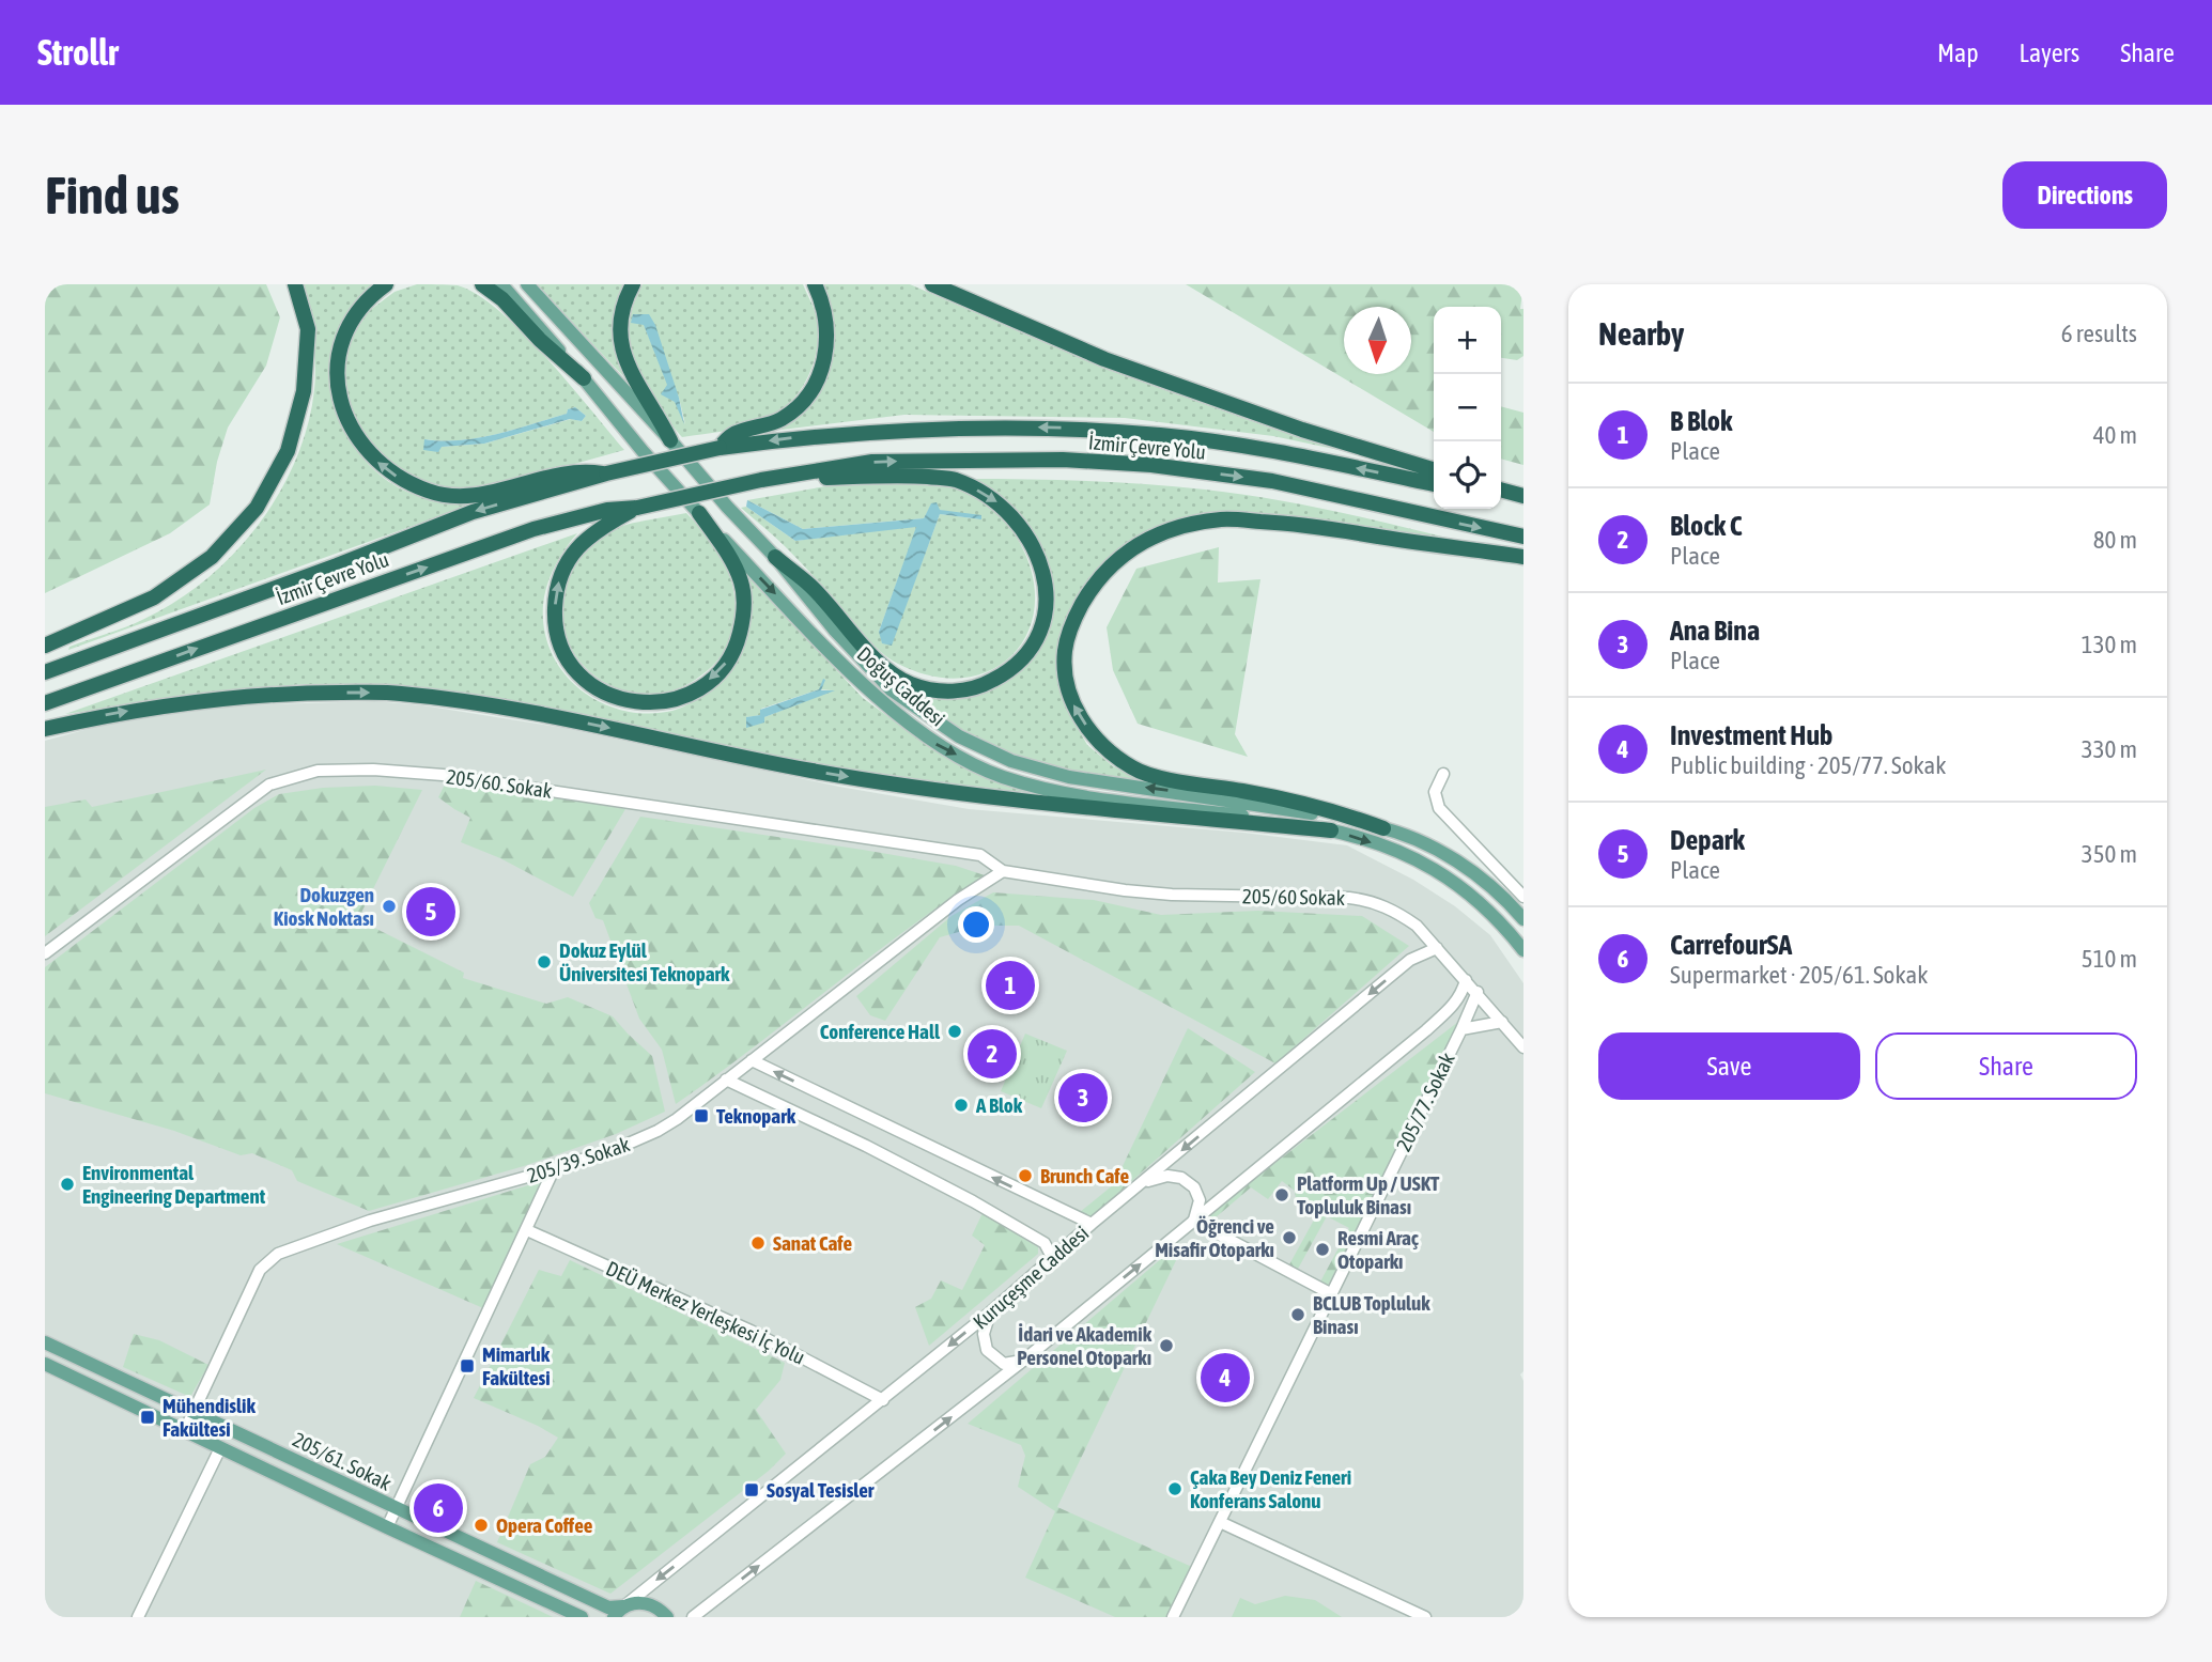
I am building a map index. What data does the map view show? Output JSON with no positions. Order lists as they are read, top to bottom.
{
  "streets": {
    "highway": ["İzmir Çevre Yolu"],
    "main road": ["Doğuş Caddesi", "205/61. Sokak"],
    "street": [
      "205/60. Sokak",
      "205/60 Sokak",
      "205/77. Sokak",
      "205/39. Sokak",
      "Kuruçeşme Caddesi",
      "DEÜ Merkez Yerleşkesi İç Yolu"
    ]
  },
  "crossings": [
    ["205/60. Sokak", "205/60 Sokak"],
    ["205/60. Sokak", "205/39. Sokak"],
    ["205/60 Sokak", "205/77. Sokak"],
    ["205/60 Sokak", "205/39. Sokak"],
    ["205/60 Sokak", "Kuruçeşme Caddesi"],
    ["205/39. Sokak", "205/61. Sokak"],
    ["Kuruçeşme Caddesi", "DEÜ Merkez Yerleşkesi İç Yolu"],
    ["Kuruçeşme Caddesi", "205/61. Sokak"]
  ],
  "places": {
    "other": [
      "Dokuzgen Kiosk Noktası",
      "Dokuz Eylül Üniversitesi Teknopark",
      "Conference Hall",
      "A Blok",
      "Brunch Cafe",
      "Environmental Engineering Department",
      "Platform Up / USKT Topluluk Binası",
      "Öğrenci ve Misafir Otoparkı",
      "Sanat Cafe",
      "Resmi Araç Otoparkı",
      "BCLUB Topluluk Binası",
      "İdari ve Akademik Personel Otoparkı",
      "Çaka Bey Deniz Feneri Konferans Salonu",
      "Opera Coffee"
    ],
    "transit": [
      "Teknopark",
      "Mimarlık Fakültesi",
      "Mühendislik Fakültesi",
      "Sosyal Tesisler"
    ]
  },
  "north": "bottom",
  "page": {
    "header": "Strollr",
    "nav": ["Map", "Layers", "Share"],
    "buttons": [
      "Directions",
      ["Save", "Share"]
    ],
    "title": "Find us",
    "heading": ["Nearby", "6 results"],
    "map_buttons": ["+", "−"],
    "list": [
      {
        "mark": "1",
        "name": "B Blok",
        "note": "Place",
        "value": "40 m"
      },
      {
        "mark": "2",
        "name": "Block C",
        "note": "Place",
        "value": "80 m"
      },
      {
        "mark": "3",
        "name": "Ana Bina",
        "note": "Place",
        "value": "130 m"
      },
      {
        "mark": "4",
        "name": "Investment Hub",
        "note": "Public building · 205/77. Sokak",
        "value": "330 m"
      },
      {
        "mark": "5",
        "name": "Depark",
        "note": "Place",
        "value": "350 m"
      },
      {
        "mark": "6",
        "name": "CarrefourSA",
        "note": "Supermarket · 205/61. Sokak",
        "value": "510 m"
      }
    ],
    "pins": [
      "5",
      "1",
      "2",
      "3",
      "4",
      "6"
    ]
  }
}
